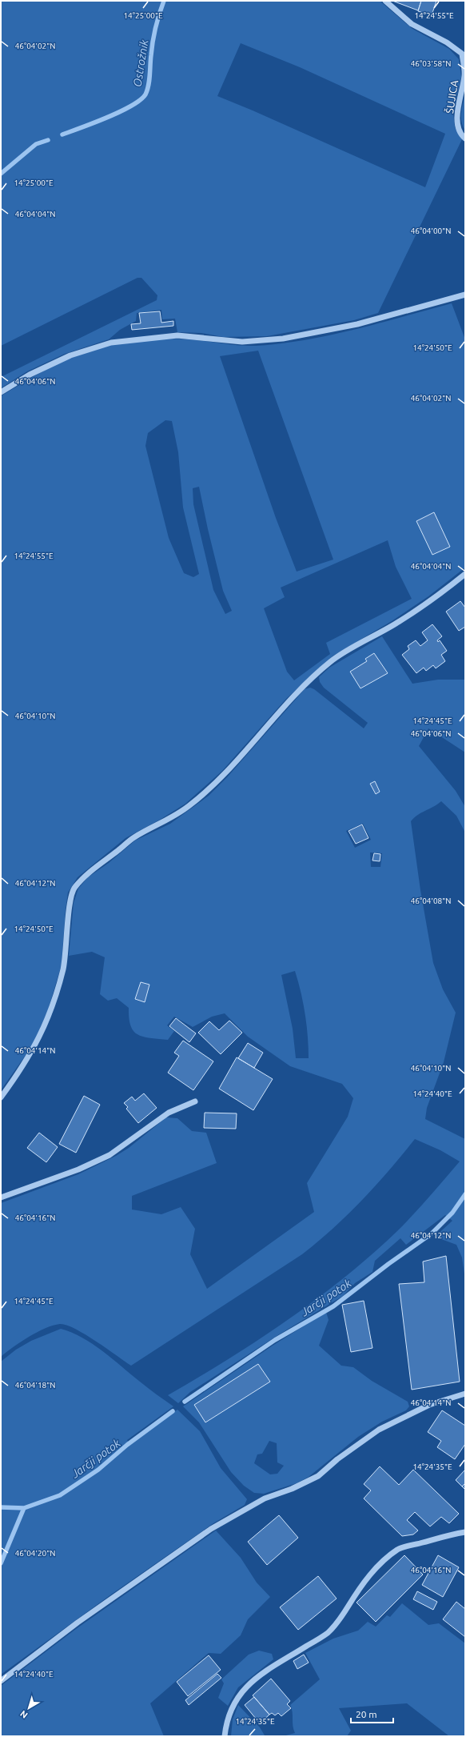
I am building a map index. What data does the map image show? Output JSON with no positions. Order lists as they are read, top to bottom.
{
  "streets": {
    "street": ["ŠUJICA"]
  },
  "water": ["Ostrožnik", "Jarčji potok"],
  "scale_bar": "20 m",
  "north": "bottom left",
  "coordinates": [
    "14°25'00\"E",
    "14°24'55\"E",
    "46°04'02\"N",
    "46°03'58\"N",
    "46°04'04\"N",
    "46°04'00\"N",
    "14°24'50\"E",
    "46°04'06\"N",
    "46°04'10\"N",
    "14°24'45\"E",
    "46°04'12\"N",
    "46°04'08\"N",
    "46°04'14\"N",
    "14°24'40\"E",
    "46°04'16\"N",
    "46°04'18\"N",
    "14°24'35\"E",
    "46°04'20\"N"
  ]
}
